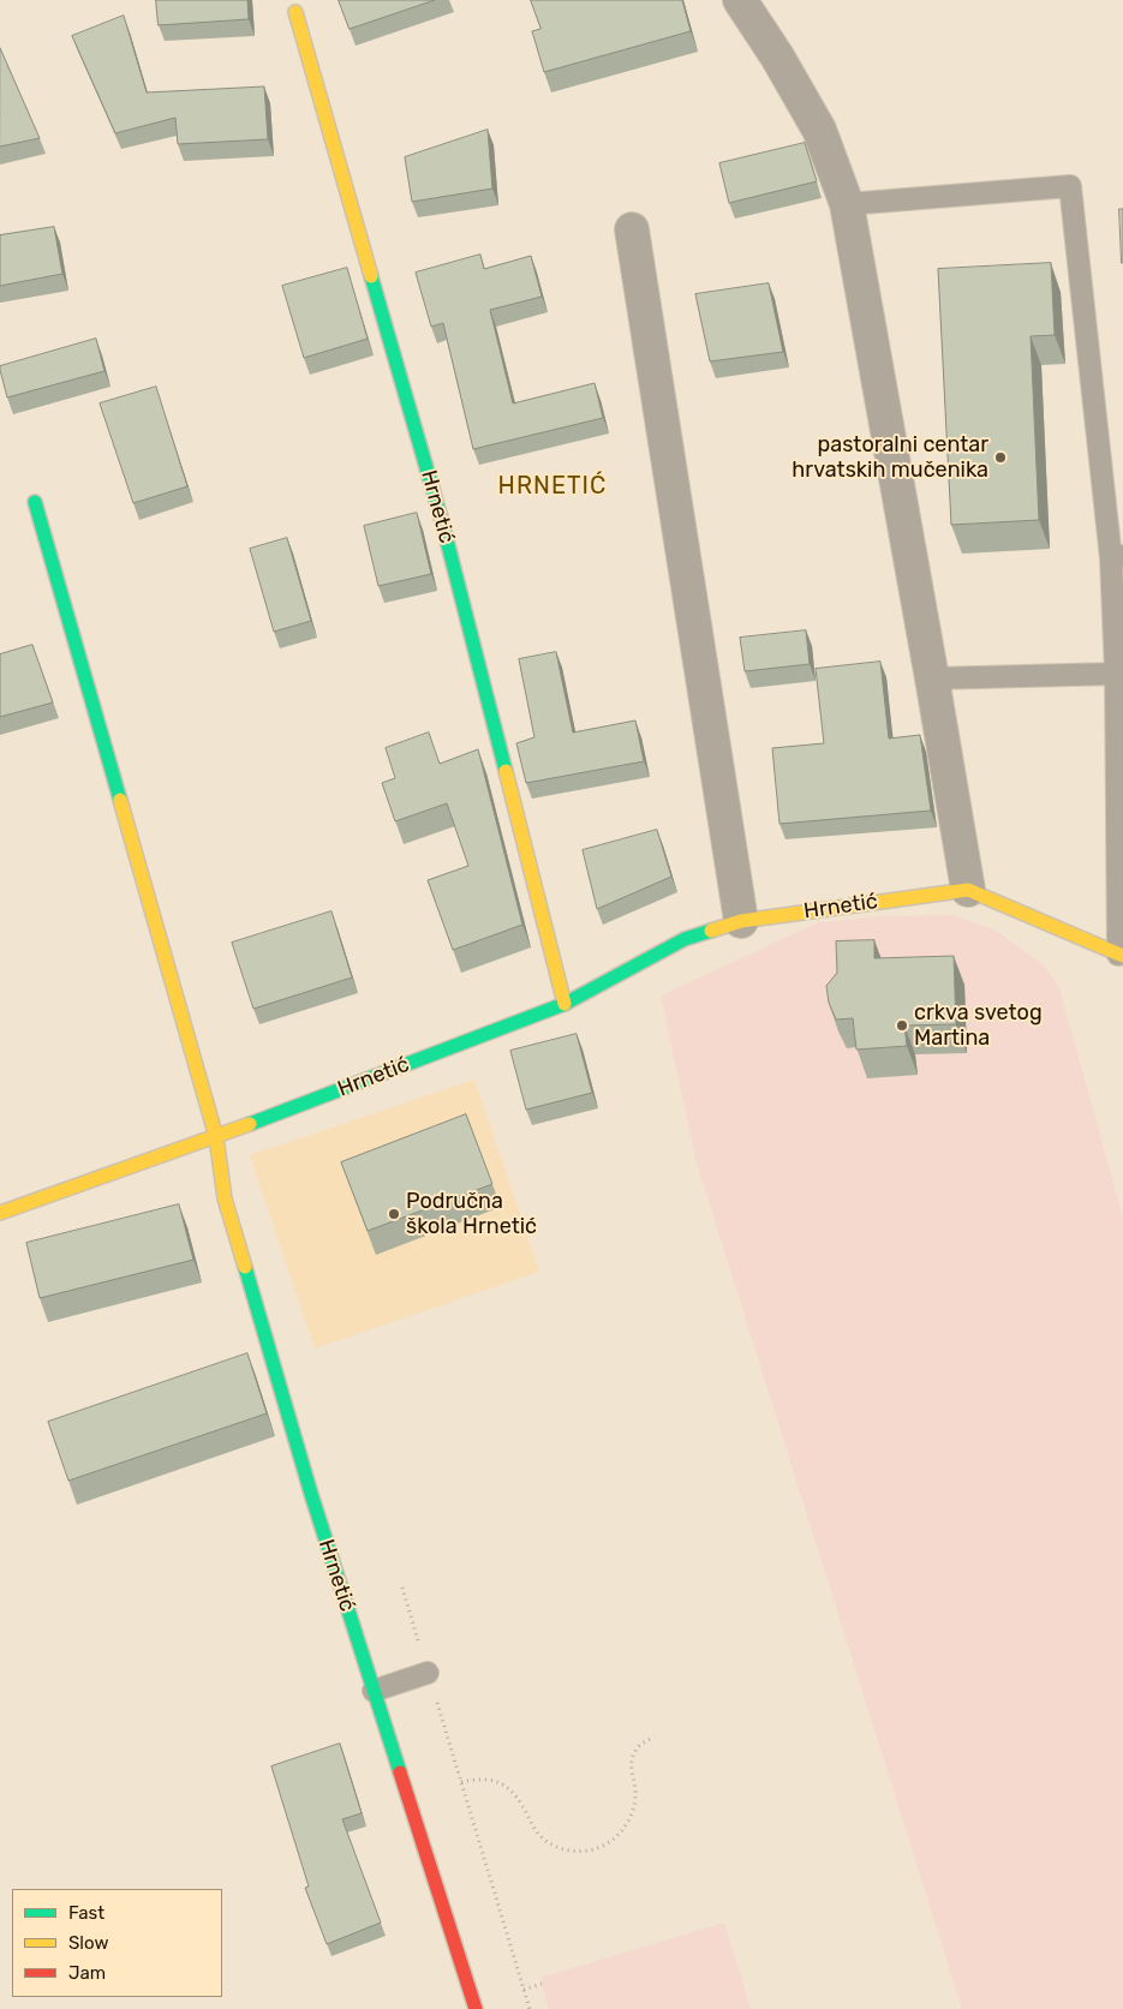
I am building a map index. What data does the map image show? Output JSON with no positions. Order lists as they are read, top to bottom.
{
  "streets": {
    "street": ["Hrnetić"]
  },
  "districts": ["HRNETIĆ"],
  "places": ["pastoralni centar hrvatskih mučenika", "crkva svetog Martina", "Područna škola Hrnetić"],
  "legend": ["Fast", "Slow", "Jam"]
}
